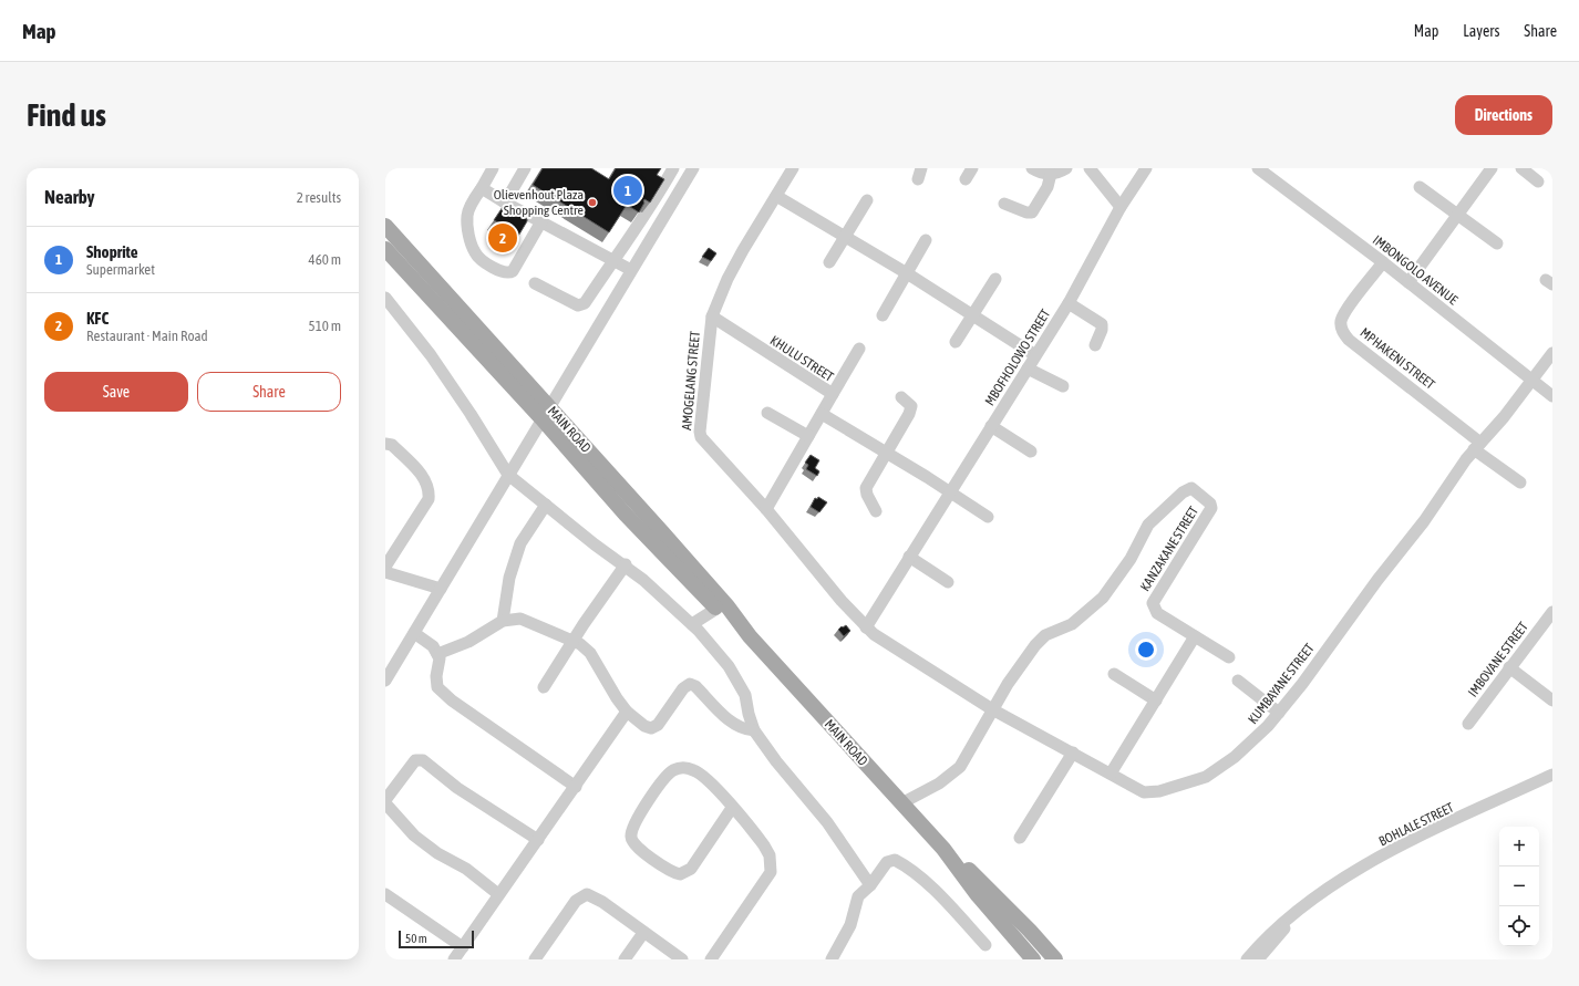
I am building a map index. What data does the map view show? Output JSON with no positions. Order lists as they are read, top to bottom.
{
  "streets": {
    "main road": ["MAIN ROAD"],
    "street": [
      "IMBONGOLO AVENUE",
      "MBOFHOLOWO STREET",
      "KHULU STREET",
      "MPHAKENI STREET",
      "AMOGELANG STREET",
      "KANZAKANE STREET",
      "IMBOVANE STREET",
      "KUMBAYANE STREET",
      "BOHLALE STREET"
    ]
  },
  "crossings": [
    ["IMBONGOLO AVENUE", "MPHAKENI STREET"],
    ["IMBONGOLO AVENUE", "KUMBAYANE STREET"],
    ["MBOFHOLOWO STREET", "AMOGELANG STREET"],
    ["KHULU STREET", "AMOGELANG STREET"],
    ["MPHAKENI STREET", "KUMBAYANE STREET"],
    ["AMOGELANG STREET", "KUMBAYANE STREET"],
    ["KANZAKANE STREET", "KUMBAYANE STREET"]
  ],
  "places": ["Olievenhout Plaza Shopping Centre"],
  "scale_bar": "50 m",
  "page": {
    "header": "Map",
    "nav": ["Map", "Layers", "Share"],
    "buttons": [
      "Directions",
      ["Save", "Share"]
    ],
    "title": "Find us",
    "heading": ["Nearby", "2 results"],
    "pins": ["1", "2"],
    "list": [
      {
        "mark": "1",
        "name": "Shoprite",
        "note": "Supermarket",
        "value": "460 m"
      },
      {
        "mark": "2",
        "name": "KFC",
        "note": "Restaurant · Main Road",
        "value": "510 m"
      }
    ],
    "map_buttons": ["+", "−"],
    "scale": "50 m"
  }
}
